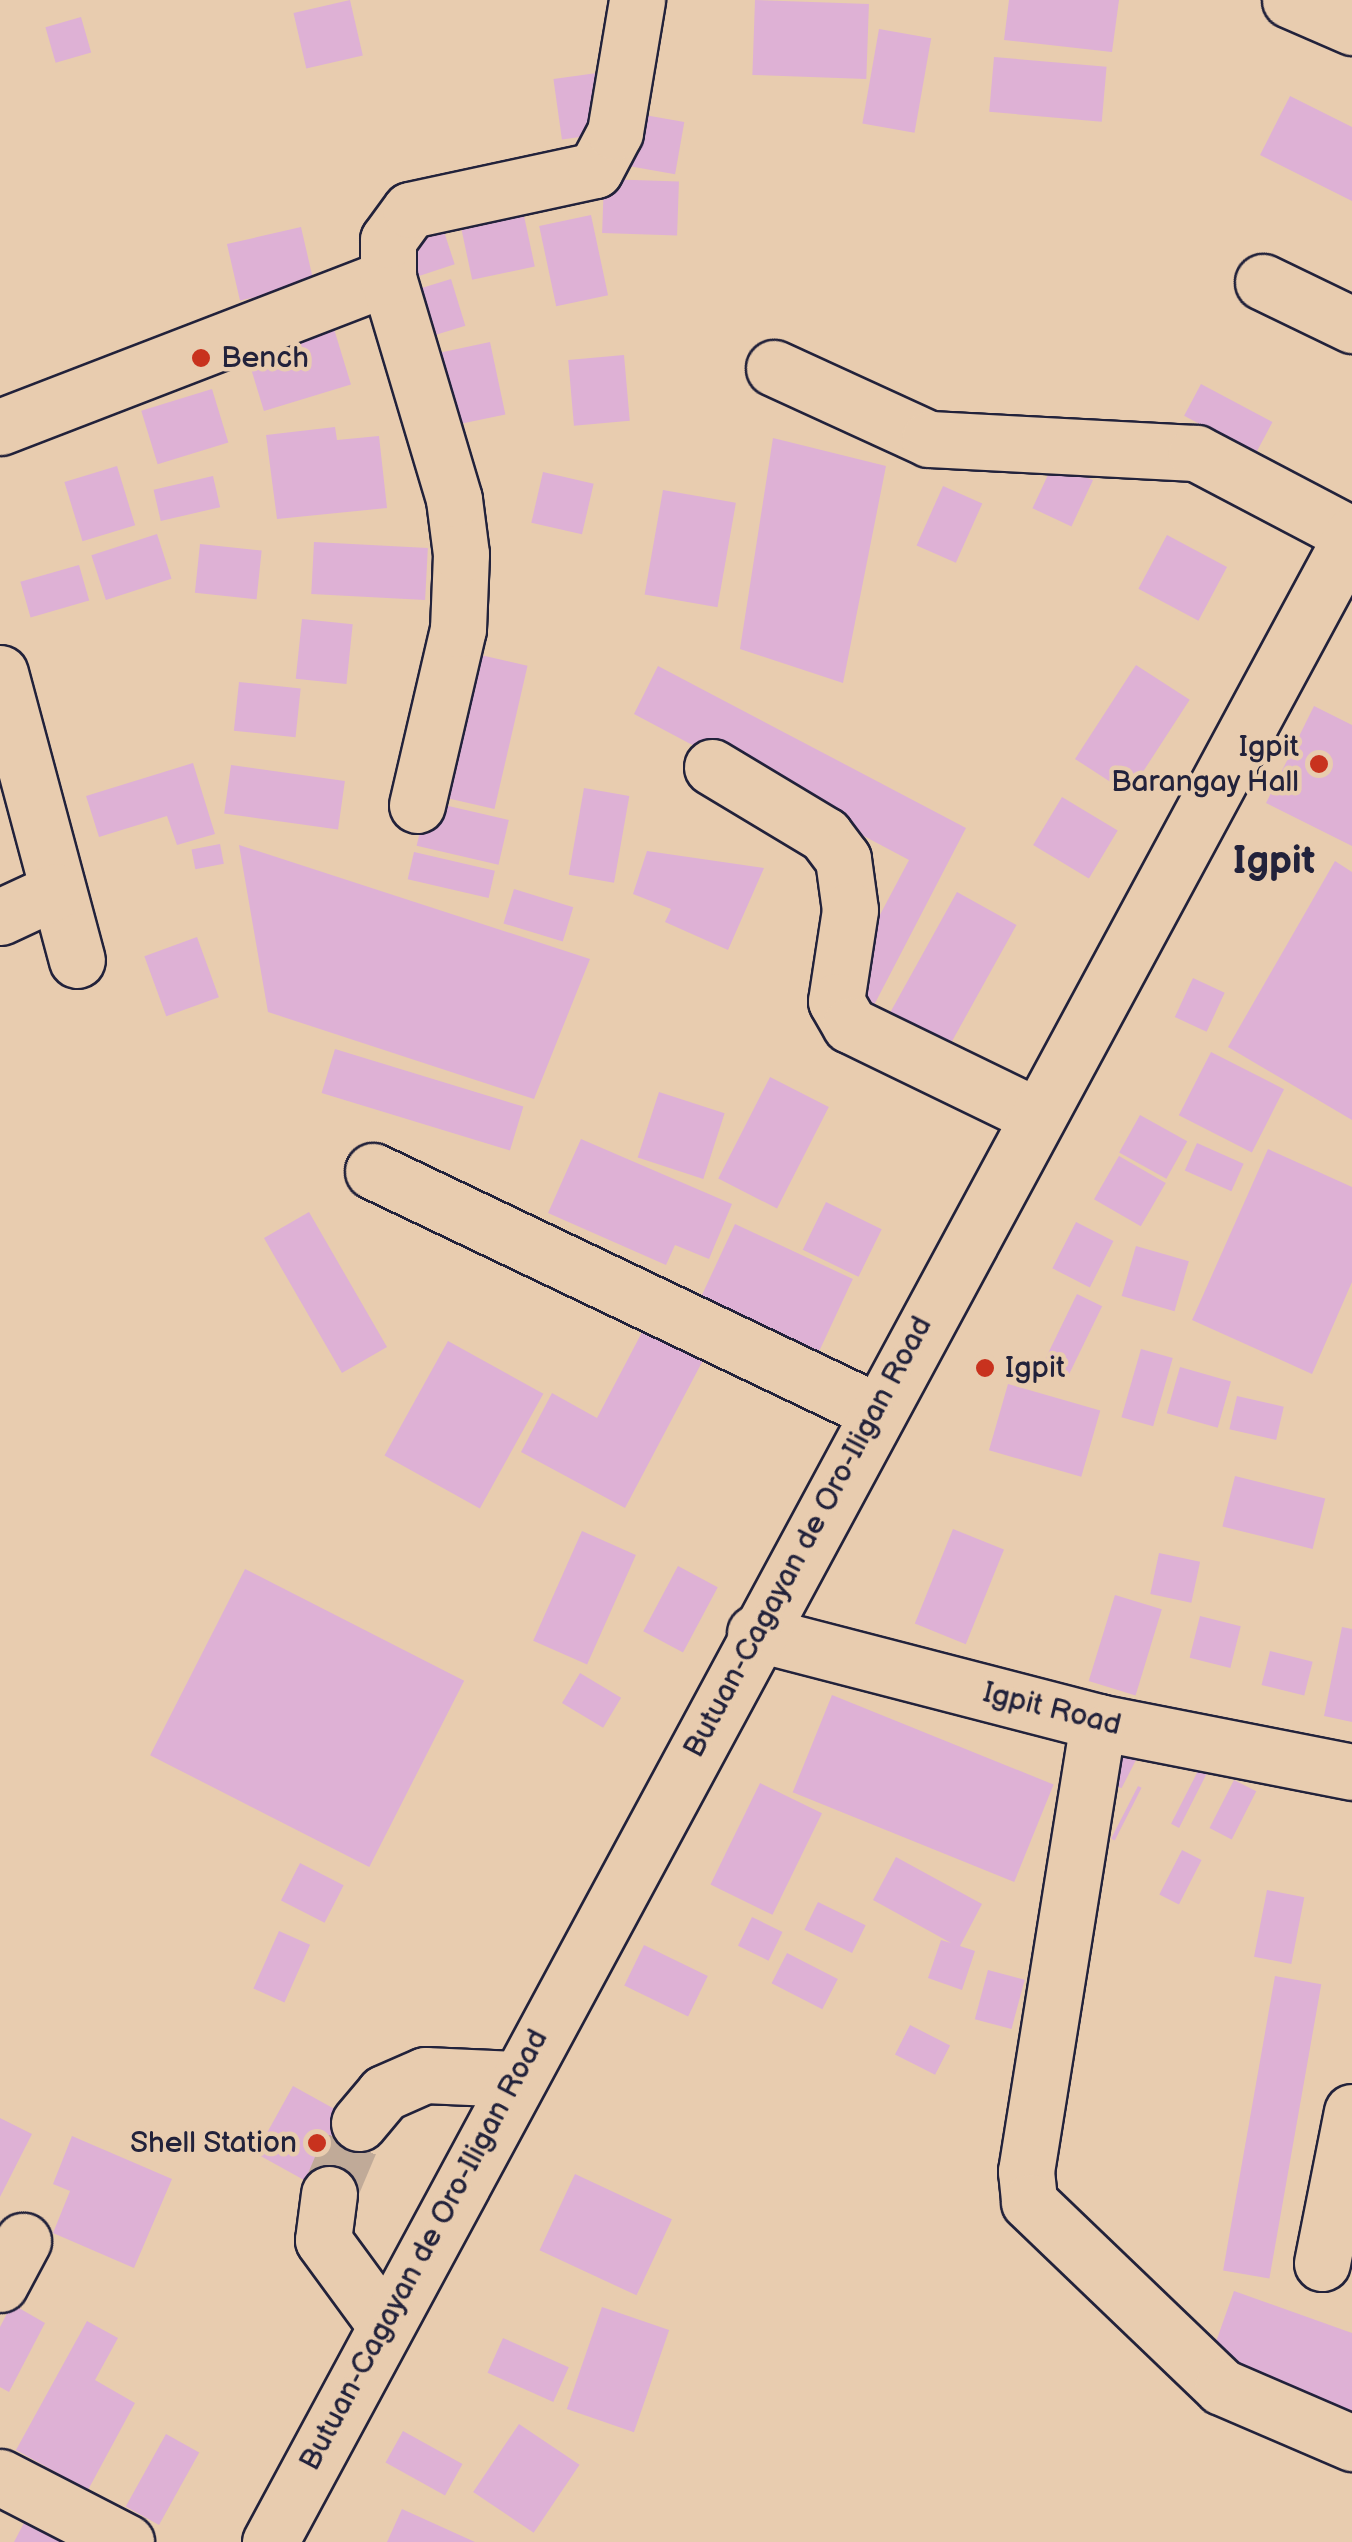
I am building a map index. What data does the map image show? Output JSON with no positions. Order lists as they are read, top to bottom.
{
  "streets": {
    "main road": ["Butuan-Cagayan de Oro-Iligan Road", "Igpit Road"]
  },
  "crossings": [
    ["Butuan-Cagayan de Oro-Iligan Road", "Igpit Road"]
  ],
  "districts": ["Igpit"],
  "places": [
    "Bench",
    "Igpit Barangay Hall",
    "Igpit",
    "Shell Station"
  ]
}
